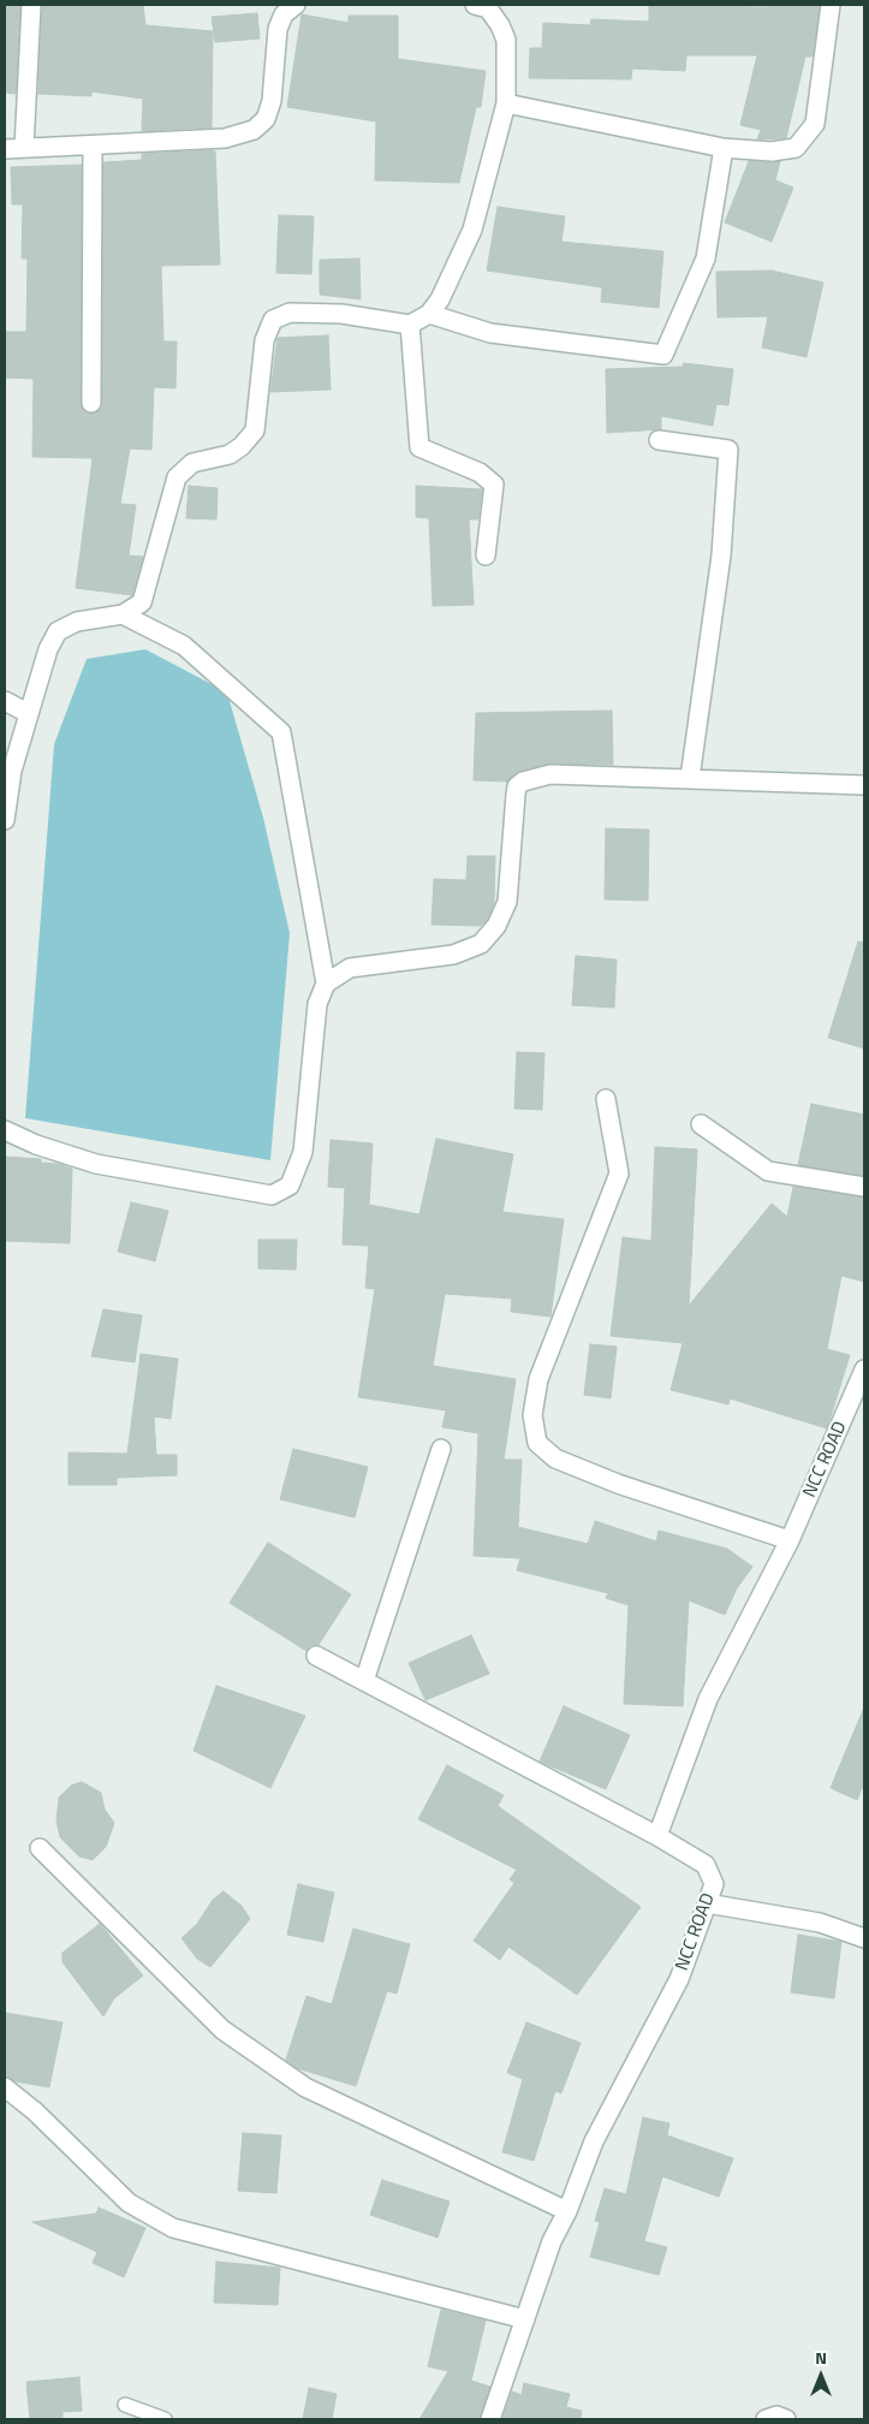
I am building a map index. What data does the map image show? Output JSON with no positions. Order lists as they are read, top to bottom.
{
  "streets": {
    "street": ["NCC ROAD"]
  },
  "north": "top"
}
